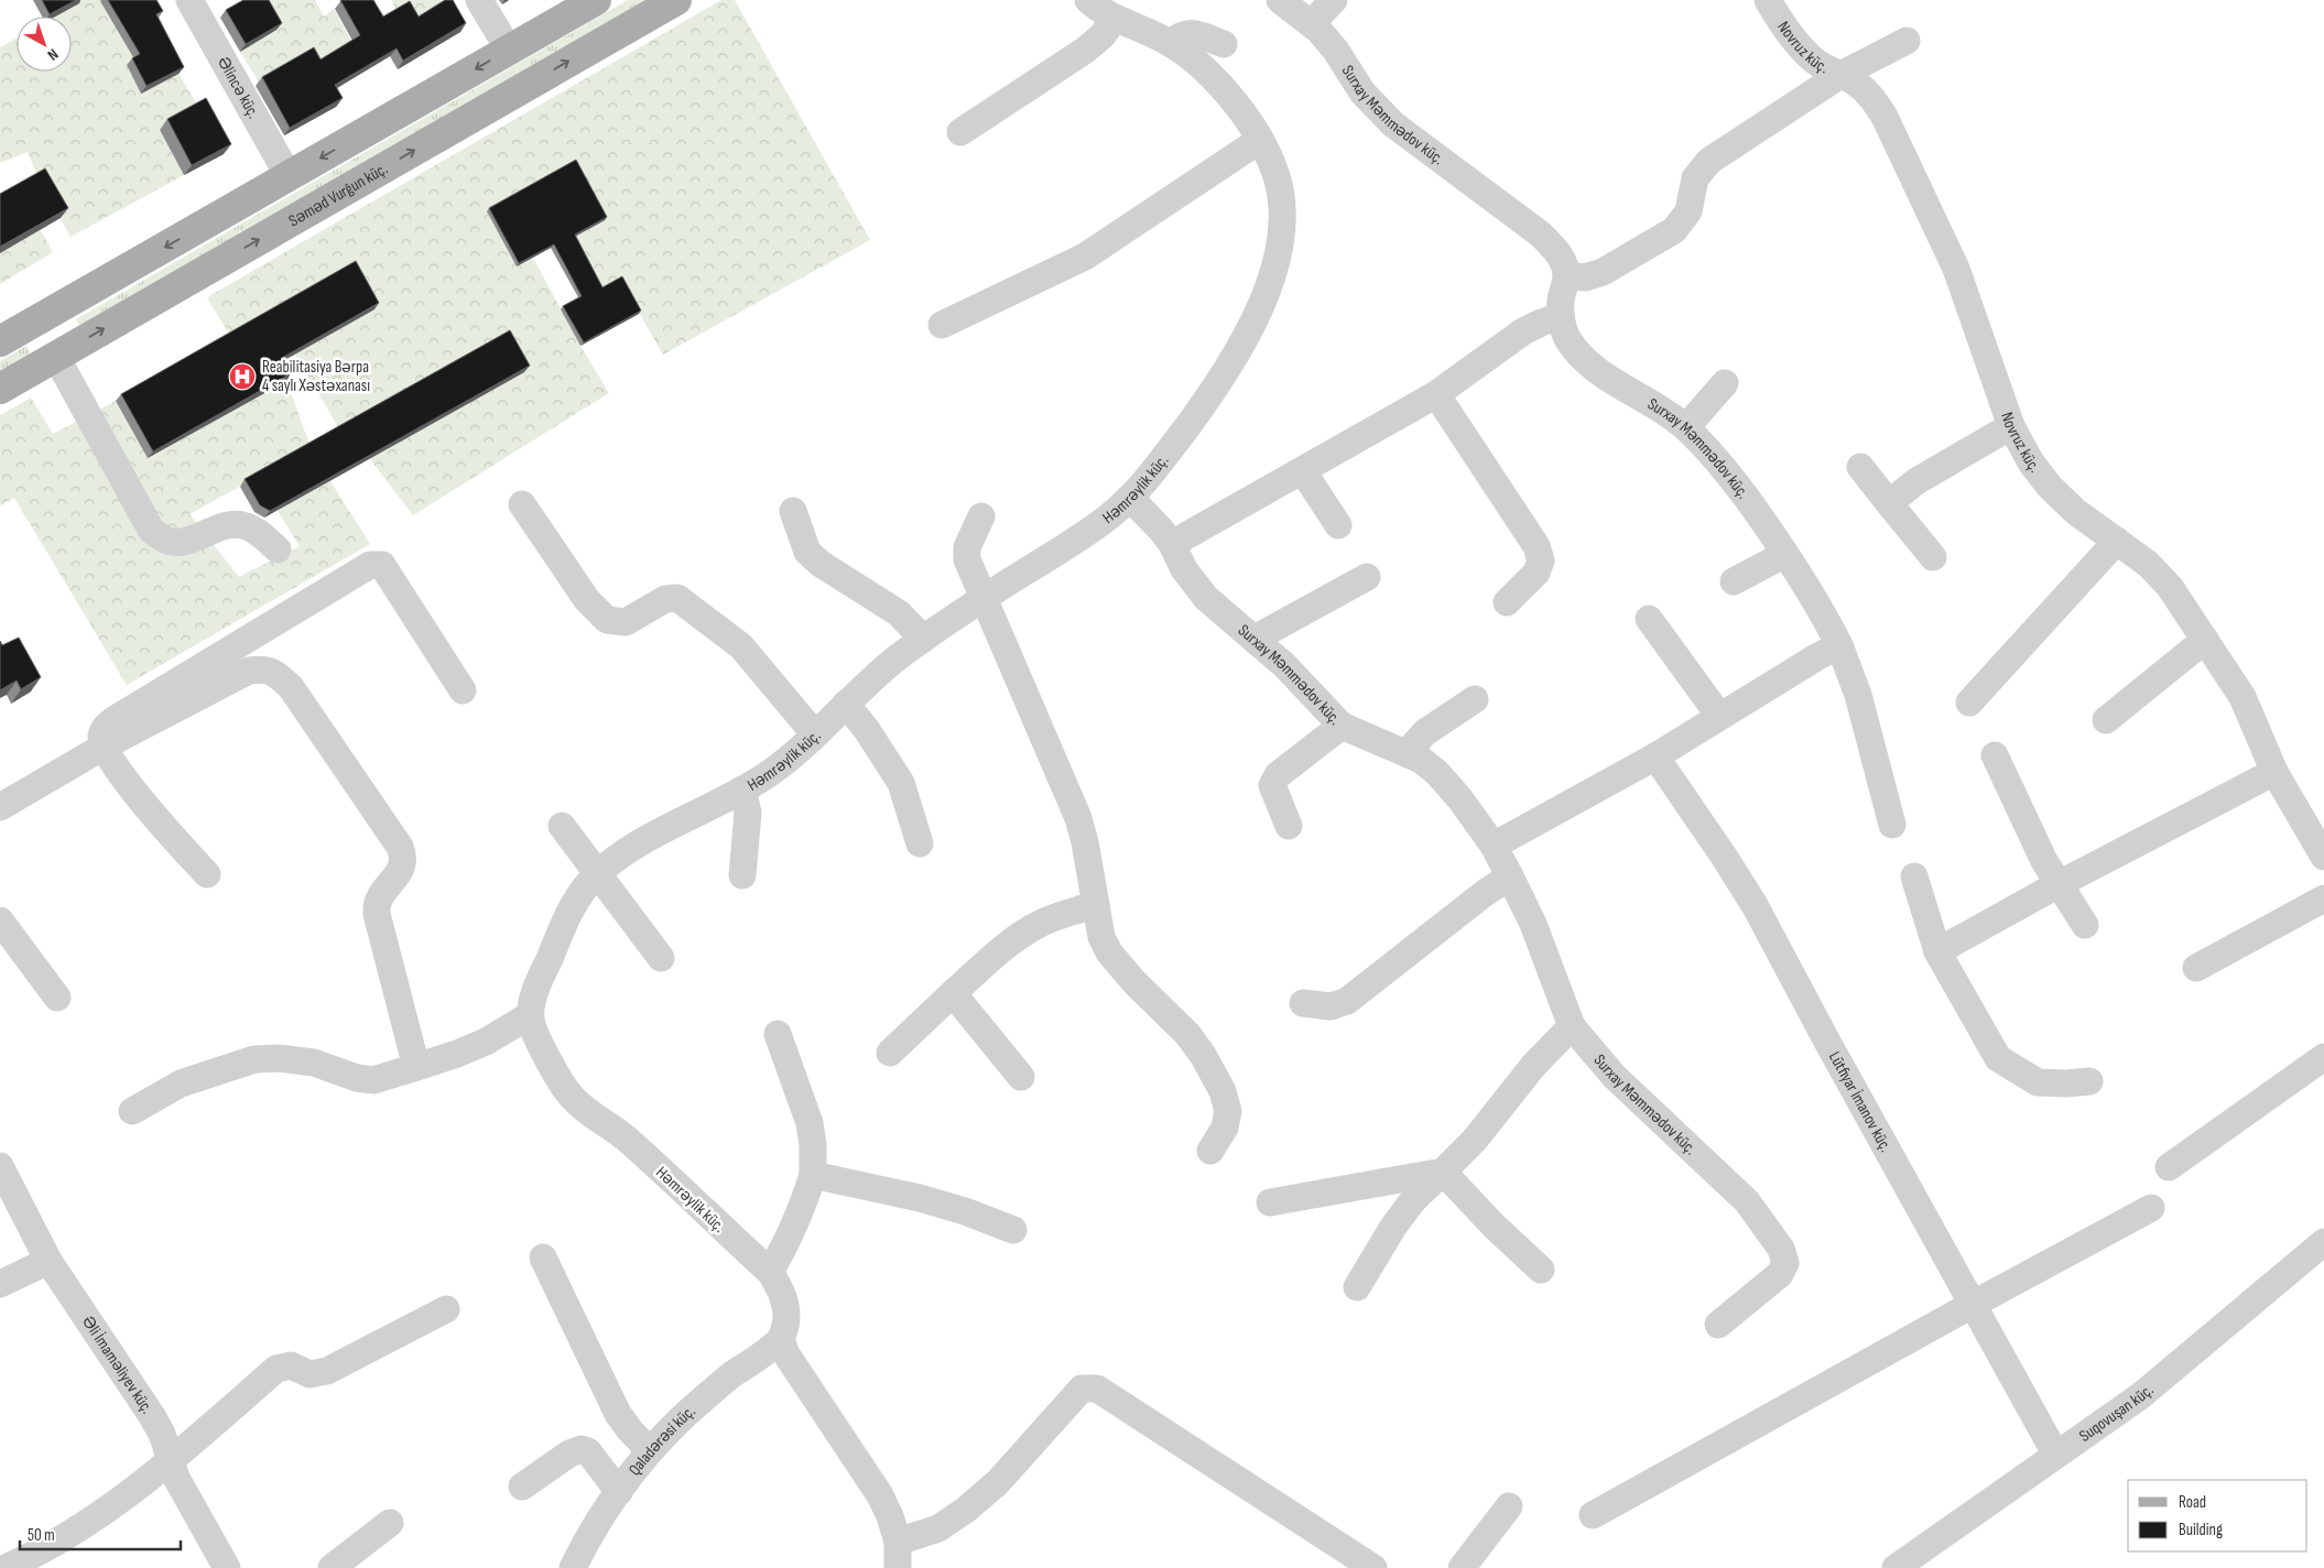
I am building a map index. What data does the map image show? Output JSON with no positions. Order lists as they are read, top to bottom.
{
  "streets": {
    "main road": ["Səməd Vurğun küç."],
    "street": [
      "Novruz küç.",
      "Əlincə küç.",
      "Surxay Məmmədov küç.",
      "Həmrəylik küç.",
      "Lütfiyar İmanov küç.",
      "Əli İmaməliyev küç.",
      "Suqovuşan küç.",
      "Qaladərəsi küç."
    ]
  },
  "crossings": [
    ["Surxay Məmmədov küç.", "Həmrəylik küç."],
    ["Həmrəylik küç.", "Qaladərəsi küç."],
    ["Lütfiyar İmanov küç.", "Suqovuşan küç."]
  ],
  "places": {
    "hospital": ["Reabilitasiya Bәrpa 4 saylı Xəstəxanası"]
  },
  "legend": ["Road", "Building"],
  "scale_bar": "50 m",
  "north": "bottom right"
}
